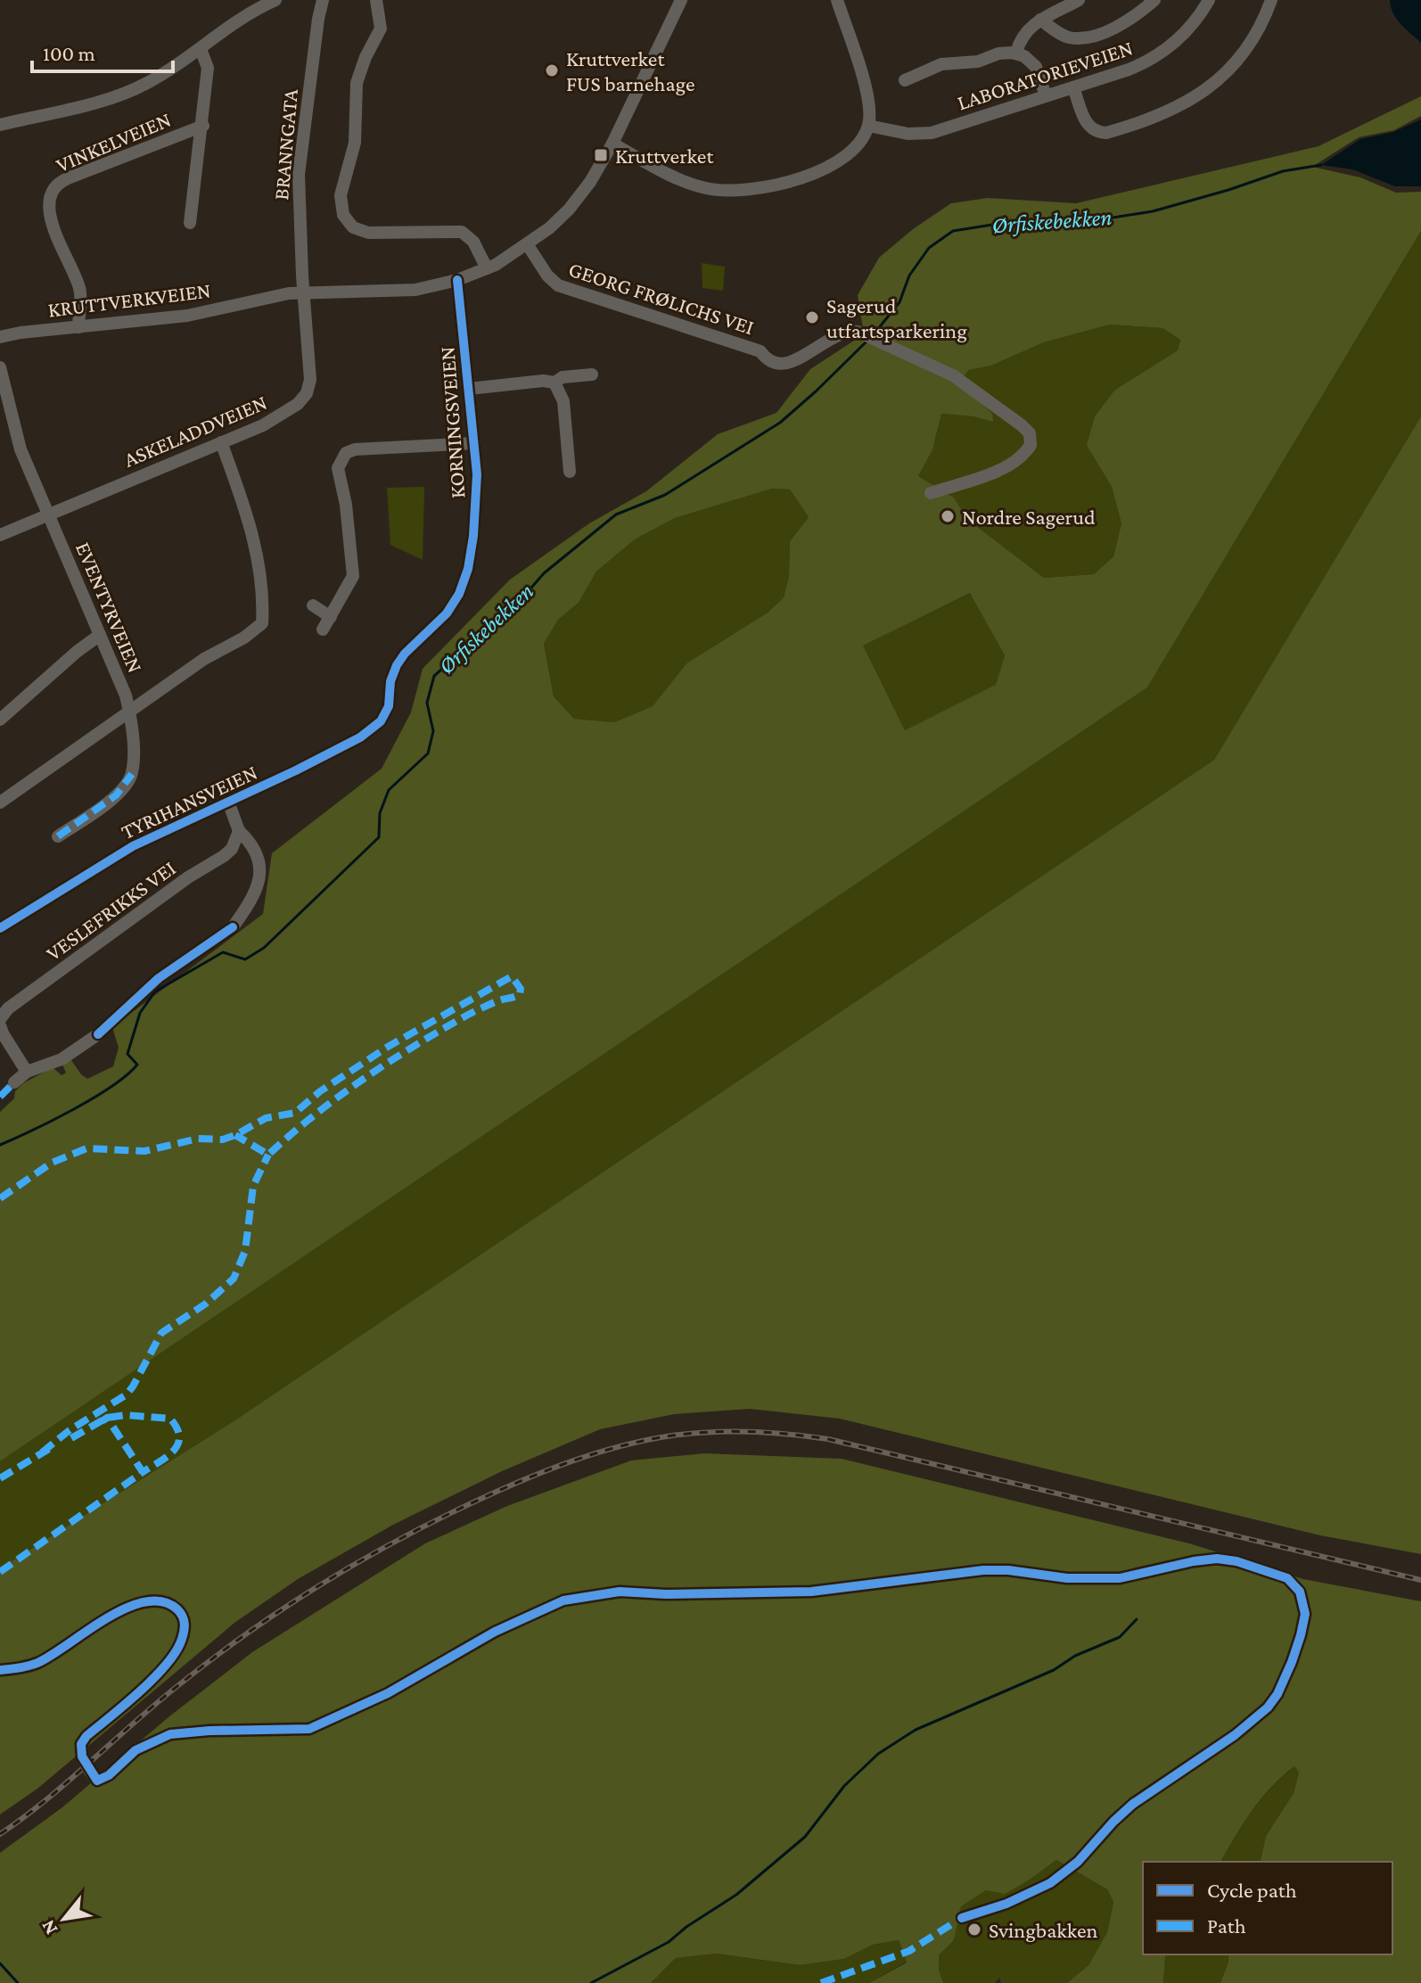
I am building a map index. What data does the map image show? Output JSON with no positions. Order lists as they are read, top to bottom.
{
  "streets": {
    "street": [
      "LABORATORIEVEIEN",
      "VINKELVEIEN",
      "BRANNGATA",
      "GEORG FRØLICHS VEI",
      "KRUTTVERKVEIEN",
      "KORNINGSVEIEN",
      "ASKELADDVEIEN",
      "EVENTYRVEIEN",
      "TYRIHANSVEIEN",
      "VESLEFRIKKS VEI"
    ]
  },
  "crossings": [
    ["VINKELVEIEN", "KRUTTVERKVEIEN"],
    ["BRANNGATA", "KRUTTVERKVEIEN"],
    ["BRANNGATA", "ASKELADDVEIEN"],
    ["GEORG FRØLICHS VEI", "KRUTTVERKVEIEN"],
    ["KRUTTVERKVEIEN", "KORNINGSVEIEN"],
    ["KRUTTVERKVEIEN", "ASKELADDVEIEN"],
    ["KORNINGSVEIEN", "TYRIHANSVEIEN"],
    ["ASKELADDVEIEN", "EVENTYRVEIEN"]
  ],
  "water": ["Ørfiskebekken"],
  "places": {
    "other": [
      "Kruttverket FUS barnehage",
      "Sagerud utfartsparkering",
      "Nordre Sagerud",
      "Svingbakken"
    ],
    "transit": ["Kruttverket"]
  },
  "legend": ["Cycle path", "Path"],
  "scale_bar": "100 m",
  "north": "bottom left"
}
